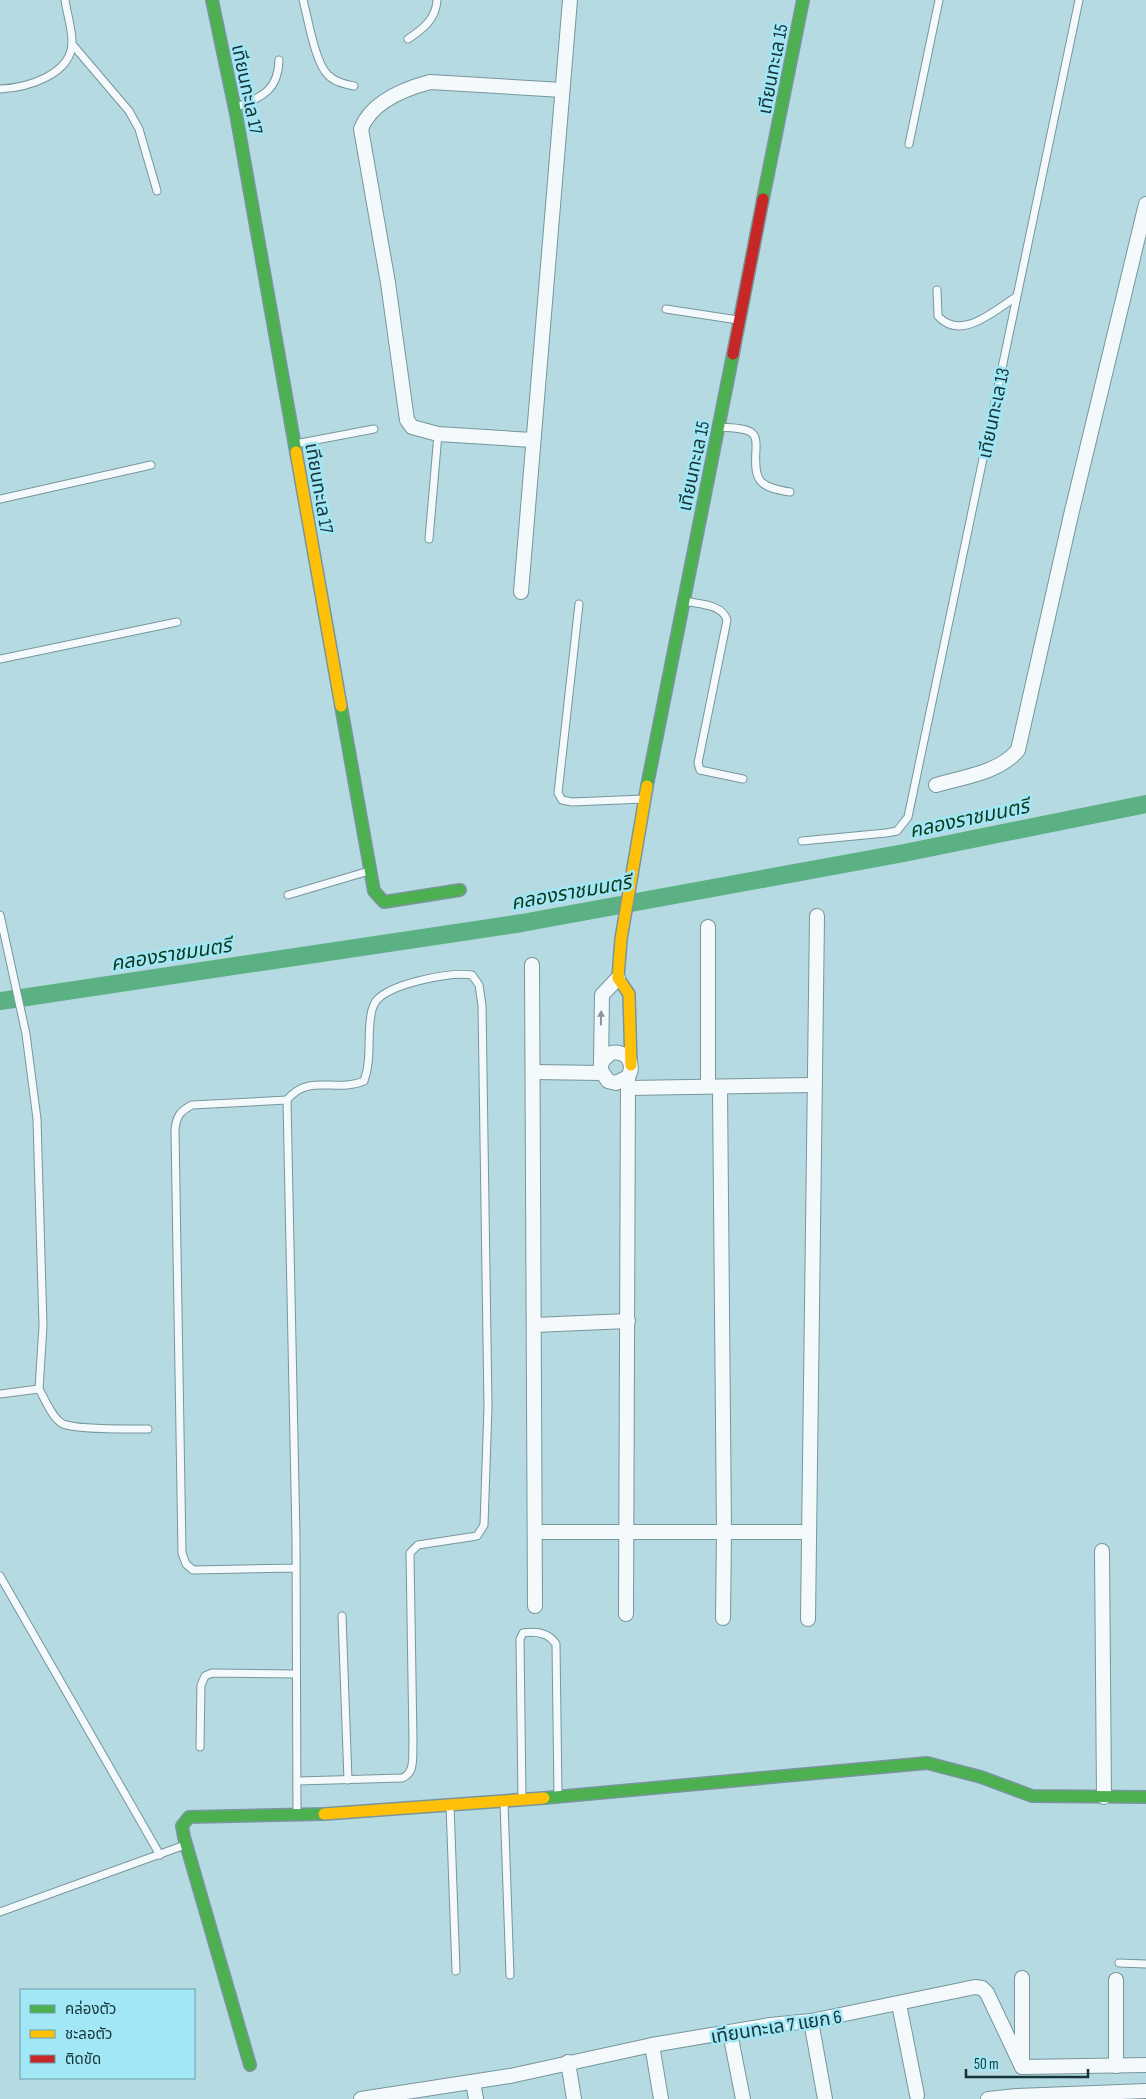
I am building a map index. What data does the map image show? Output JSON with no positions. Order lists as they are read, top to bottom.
{
  "streets": {
    "street": ["เทียนทะเล 15", "เทียนทะเล 17", "เทียนทะเล 7 แยก 6"],
    "lane": ["เทียนทะเล 13"]
  },
  "water": ["คลองราชมนตรี"],
  "legend": ["คล่องตัว", "ชะลอตัว", "ติดขัด"],
  "scale_bar": "50 m"
}
